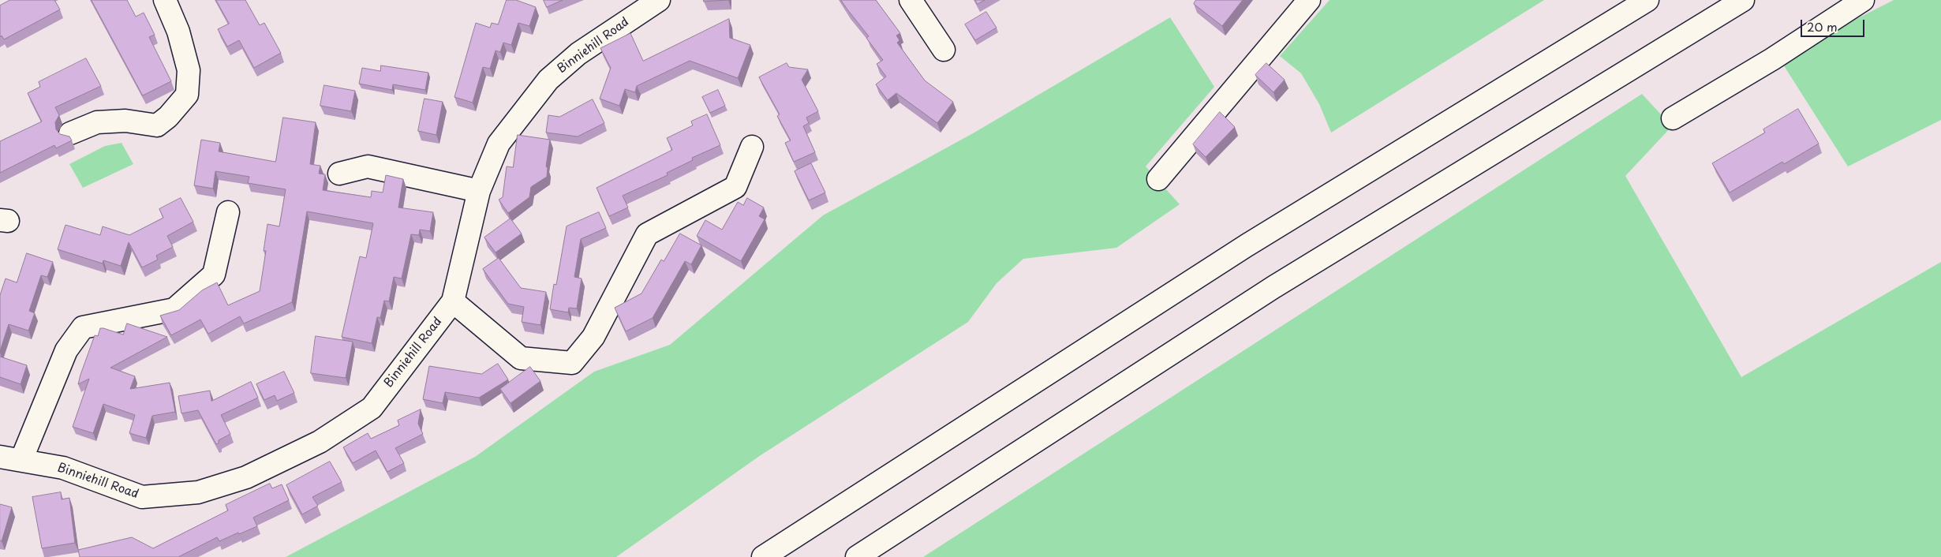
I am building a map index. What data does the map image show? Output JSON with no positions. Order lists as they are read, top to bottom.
{
  "streets": {
    "main road": ["Binniehill Road"]
  },
  "scale_bar": "20 m"
}
